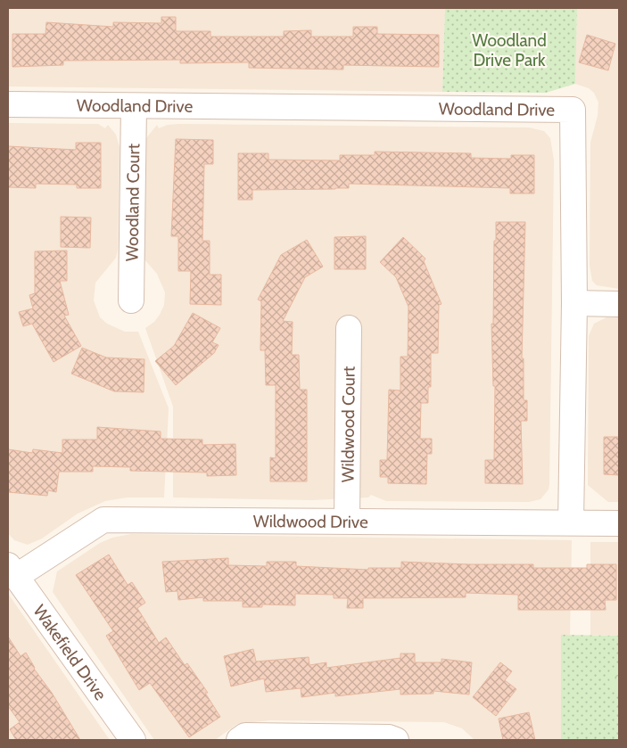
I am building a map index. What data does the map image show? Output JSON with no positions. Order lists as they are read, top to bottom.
{
  "streets": {
    "street": [
      "Woodland Drive",
      "Woodland Court",
      "Wildwood Court",
      "Wildwood Drive",
      "Wakefield Drive"
    ]
  },
  "crossings": [
    ["Woodland Drive", "Woodland Court"],
    ["Woodland Drive", "Wildwood Drive"],
    ["Wildwood Court", "Wildwood Drive"],
    ["Wildwood Drive", "Wakefield Drive"]
  ],
  "parks": ["Woodland Drive Park"]
}
